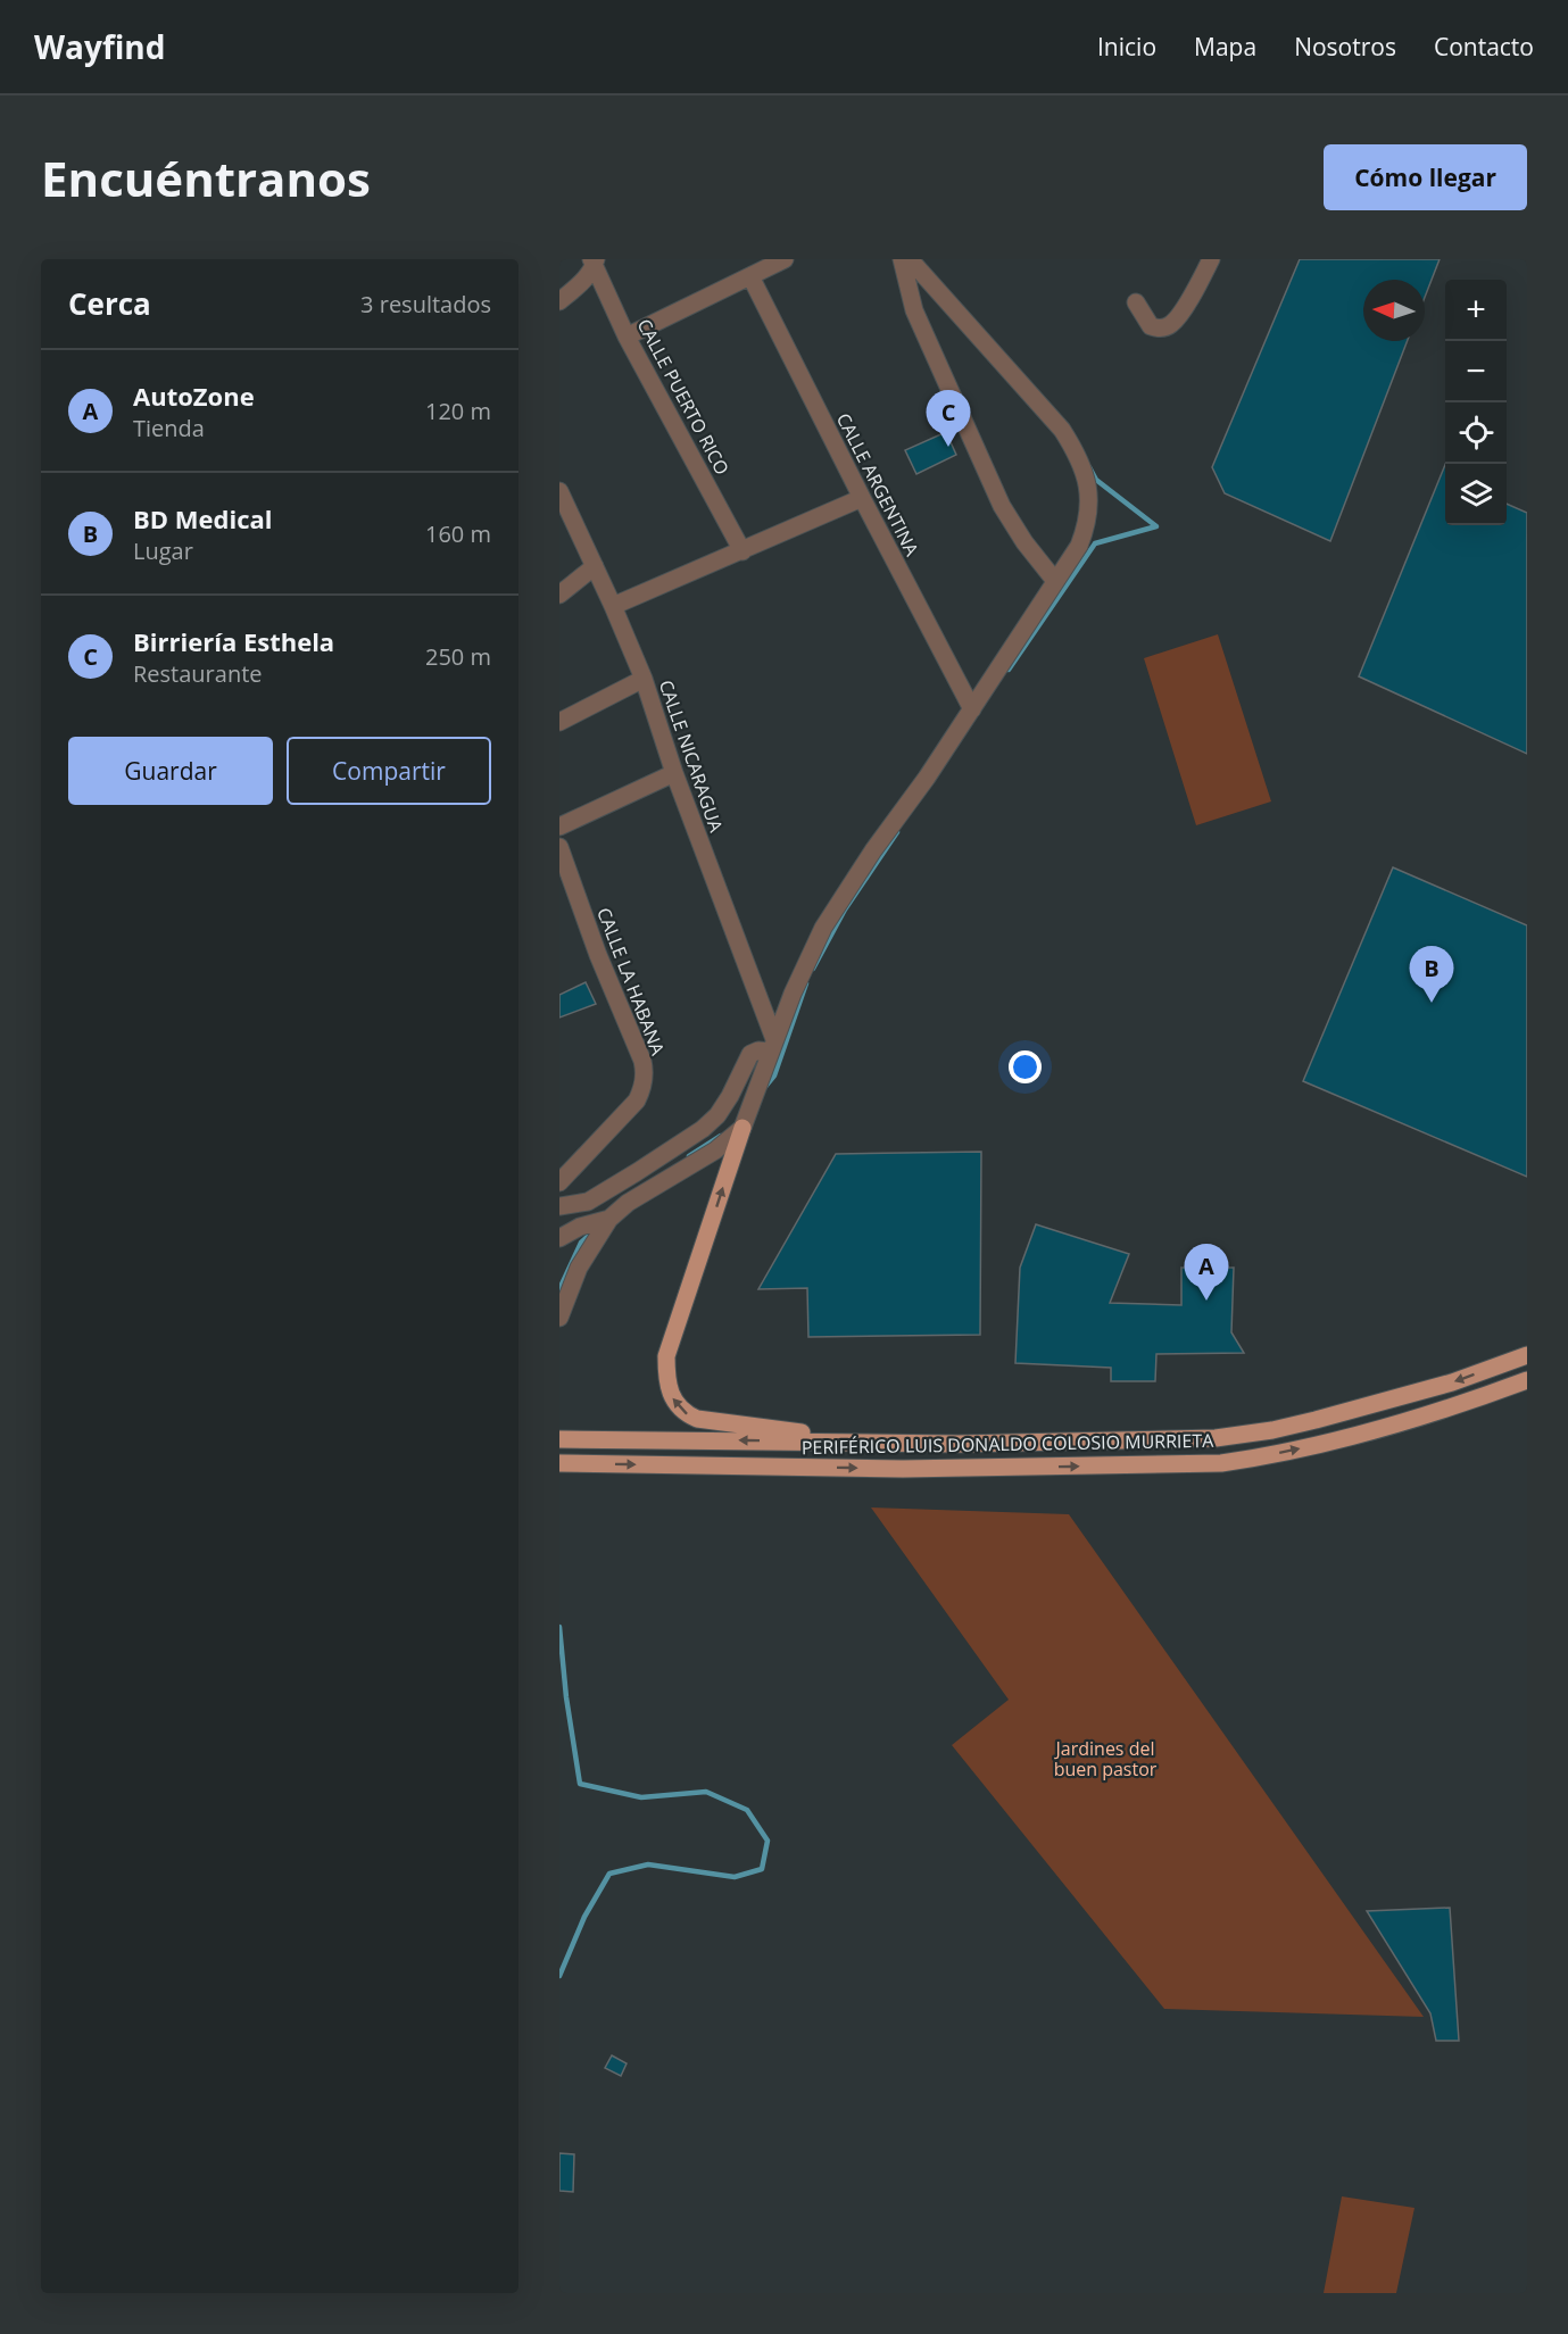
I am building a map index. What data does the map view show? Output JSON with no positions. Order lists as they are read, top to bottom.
{
  "streets": {
    "main road": ["PERIFÉRICO LUIS DONALDO COLOSIO MURRIETA"],
    "street": [
      "CALLE PUERTO RICO",
      "CALLE ARGENTINA",
      "CALLE NICARAGUA",
      "CALLE LA HABANA"
    ]
  },
  "parks": ["Jardines del buen pastor"],
  "north": "left",
  "page": {
    "header": "Wayfind",
    "nav": [
      "Inicio",
      "Mapa",
      "Nosotros",
      "Contacto"
    ],
    "buttons": [
      "Cómo llegar",
      ["Guardar", "Compartir"]
    ],
    "title": "Encuéntranos",
    "heading": ["Cerca", "3 resultados"],
    "map_buttons": ["+", "−"],
    "list": [
      {
        "mark": "A",
        "name": "AutoZone",
        "note": "Tienda",
        "value": "120 m"
      },
      {
        "mark": "B",
        "name": "BD Medical",
        "note": "Lugar",
        "value": "160 m"
      },
      {
        "mark": "C",
        "name": "Birriería Esthela",
        "note": "Restaurante",
        "value": "250 m"
      }
    ],
    "pins": ["C", "B", "A"]
  }
}
